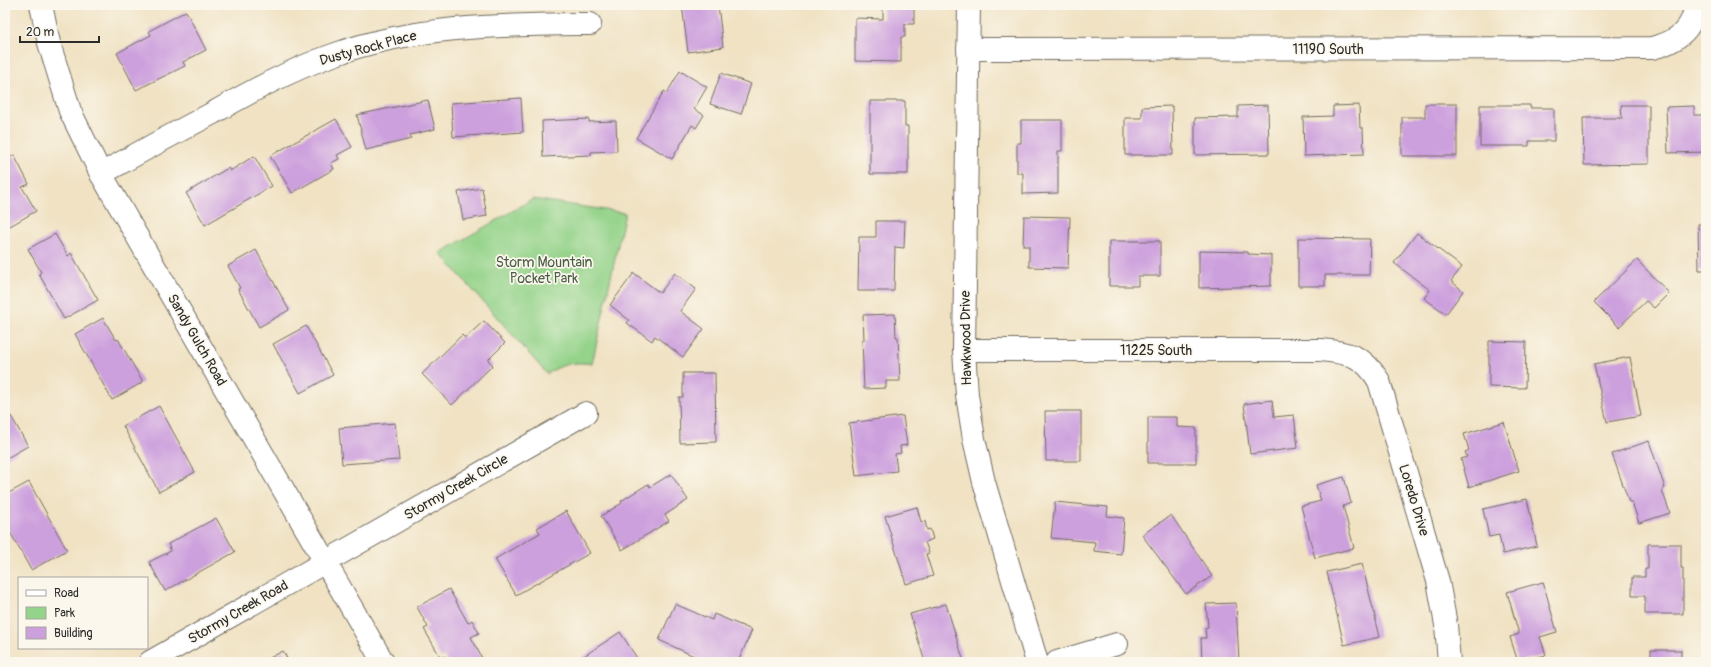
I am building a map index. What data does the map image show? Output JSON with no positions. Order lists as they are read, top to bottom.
{
  "streets": {
    "street": [
      "Dusty Rock Place",
      "11190 South",
      "Hawkwood Drive",
      "Sandy Gulch Road",
      "11225 South",
      "Stormy Creek Circle",
      "Loredo Drive",
      "Stormy Creek Road"
    ]
  },
  "crossings": [
    ["Dusty Rock Place", "Sandy Gulch Road"],
    ["11190 South", "Hawkwood Drive"],
    ["Hawkwood Drive", "11225 South"],
    ["Sandy Gulch Road", "Stormy Creek Circle"],
    ["Sandy Gulch Road", "Stormy Creek Road"],
    ["11225 South", "Loredo Drive"],
    ["Stormy Creek Circle", "Stormy Creek Road"]
  ],
  "parks": ["Storm Mountain Pocket Park"],
  "legend": ["Road", "Park", "Building"],
  "scale_bar": "20 m"
}
